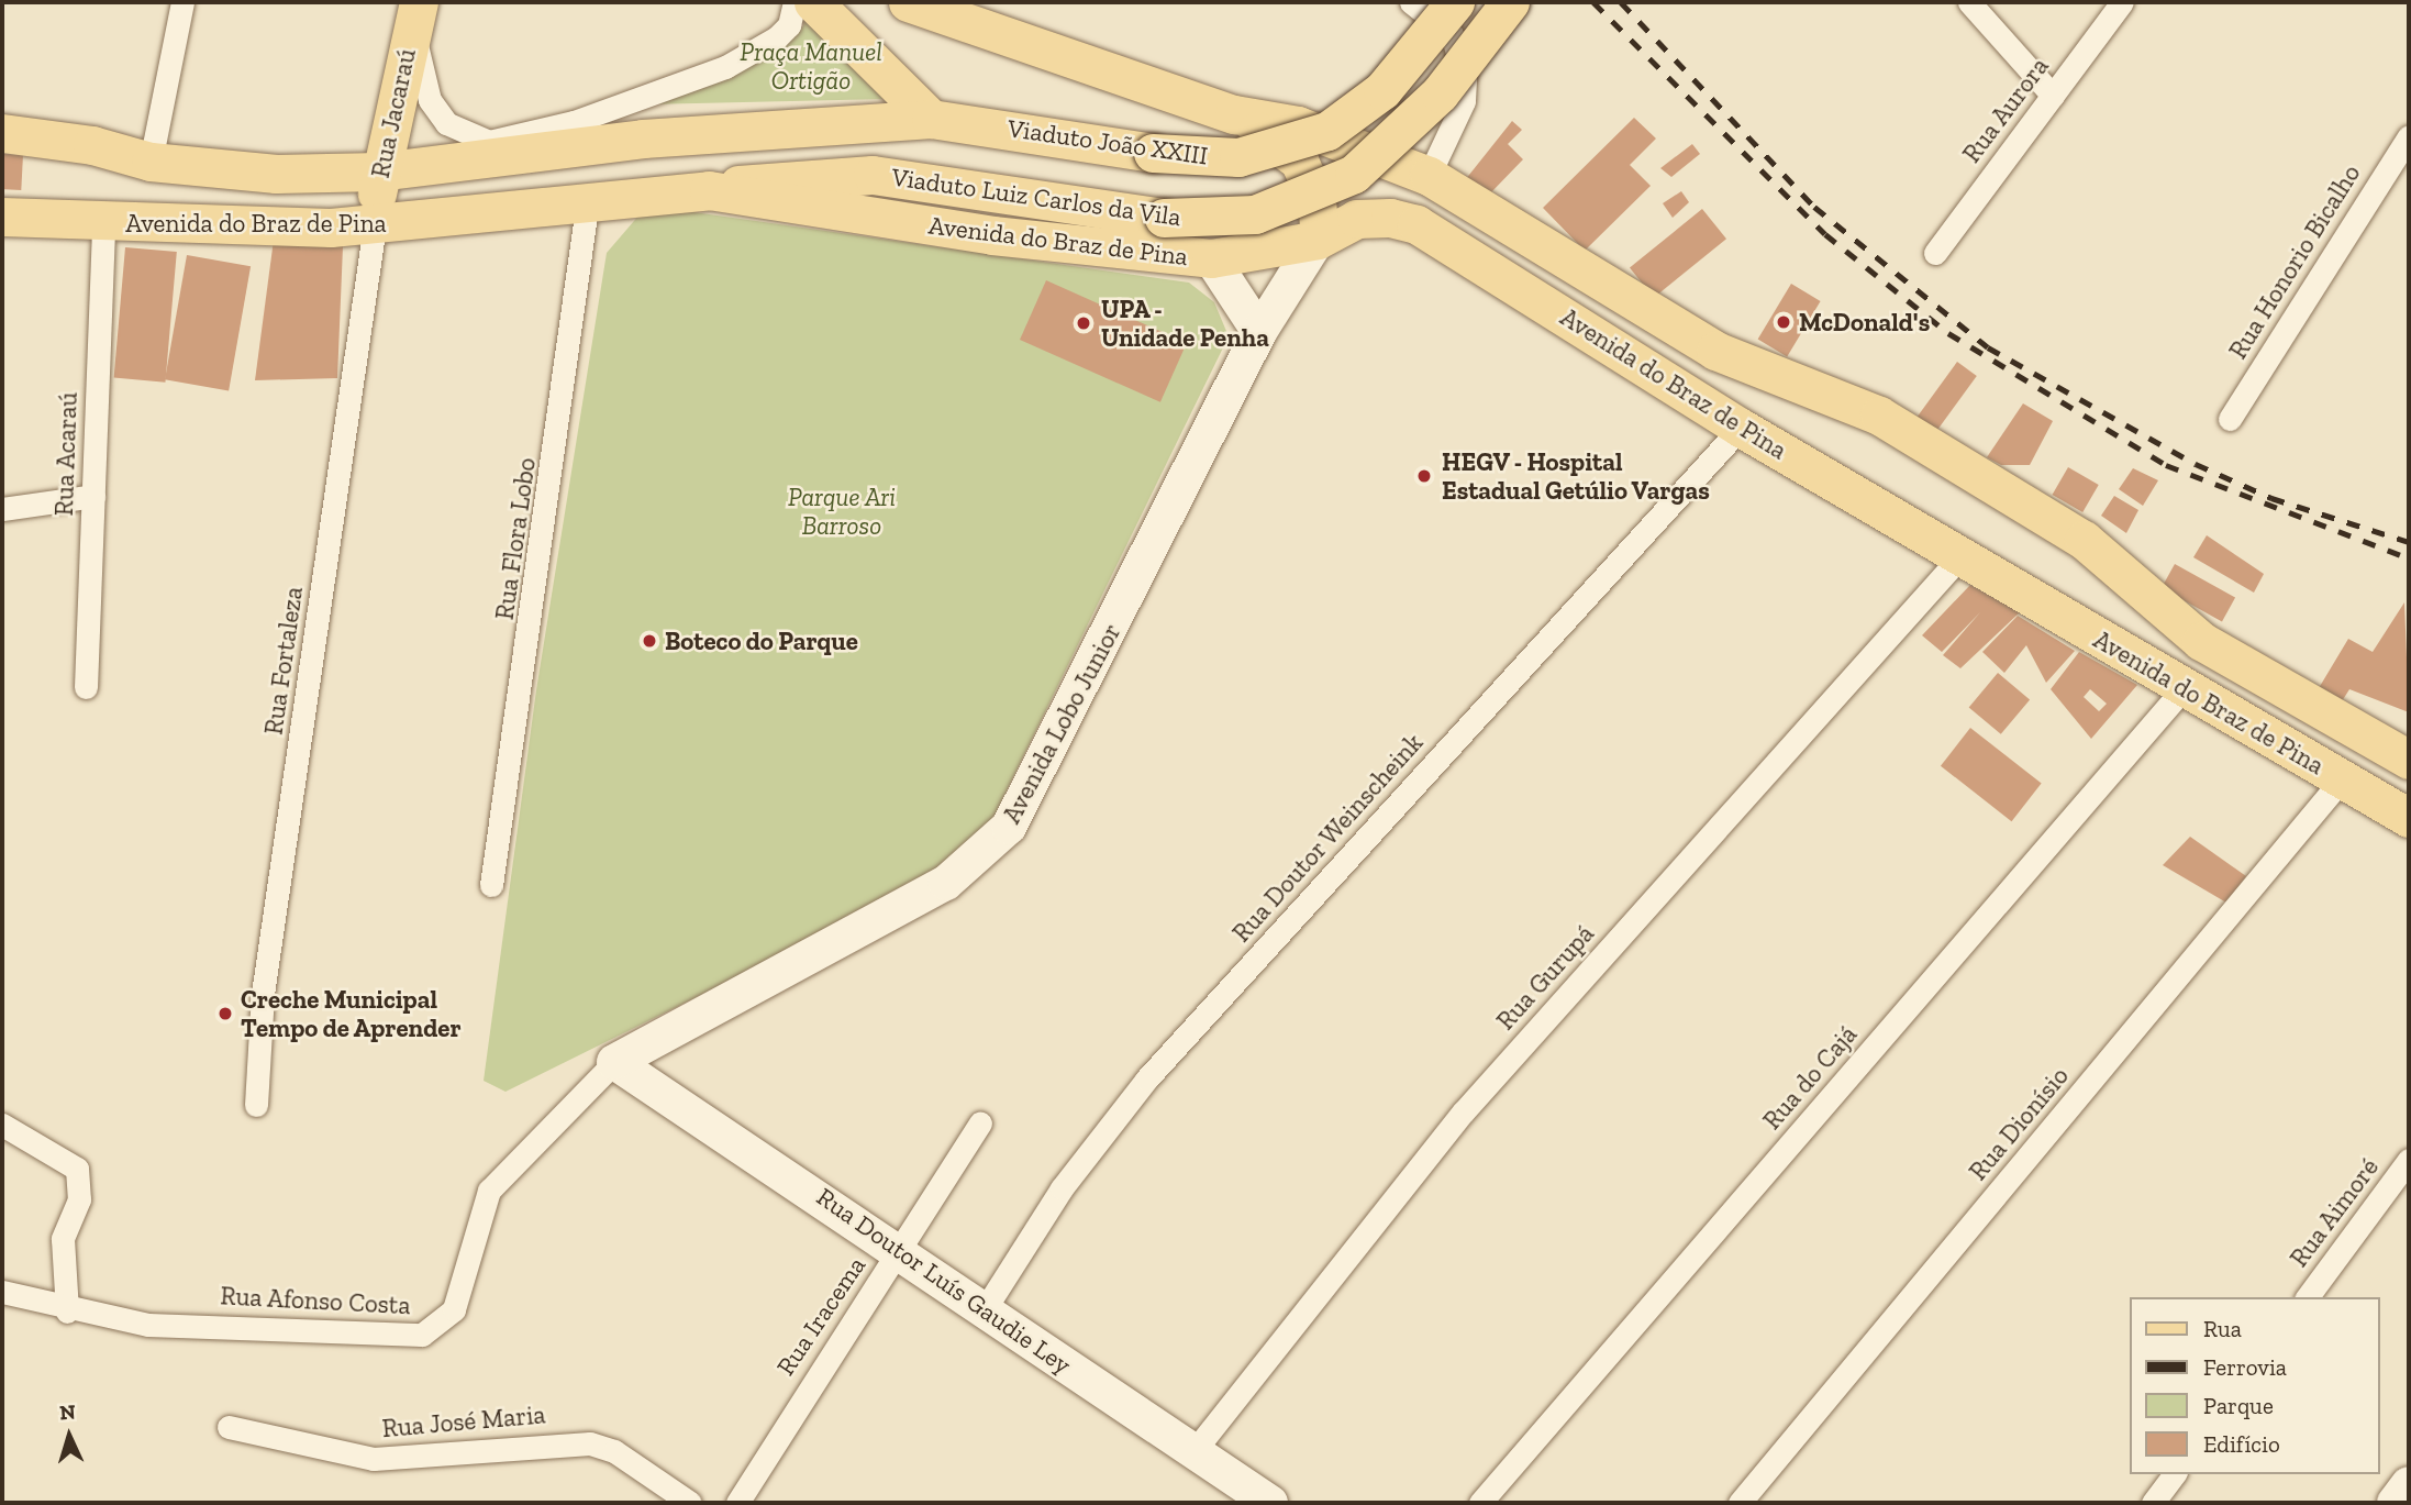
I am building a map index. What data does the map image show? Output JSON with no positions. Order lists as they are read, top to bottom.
{
  "streets": {
    "main road": [
      "Rua Jacaraú",
      "Viaduto João XXIII",
      "Viaduto Luiz Carlos da Vila",
      "Avenida do Braz de Pina"
    ],
    "street": [
      "Rua Aurora",
      "Rua Honorio Bicalho",
      "Rua Acaraú",
      "Rua Flora Lobo",
      "Rua Fortaleza",
      "Avenida Lobo Junior",
      "Rua Doutor Weinscheink",
      "Rua Gurupá",
      "Rua do Cajá",
      "Rua Dionísio",
      "Rua Aimoré",
      "Rua Doutor Luís Gaudie Ley",
      "Rua Afonso Costa",
      "Rua Iracema",
      "Rua José Maria"
    ]
  },
  "crossings": [
    ["Rua Jacaraú", "Avenida do Braz de Pina"],
    ["Rua Jacaraú", "Rua Fortaleza"],
    ["Viaduto Luiz Carlos da Vila", "Avenida do Braz de Pina"],
    ["Avenida do Braz de Pina", "Rua Acaraú"],
    ["Avenida do Braz de Pina", "Rua Flora Lobo"],
    ["Avenida do Braz de Pina", "Rua Fortaleza"],
    ["Avenida do Braz de Pina", "Avenida Lobo Junior"],
    ["Avenida do Braz de Pina", "Rua Doutor Weinscheink"],
    ["Avenida do Braz de Pina", "Rua Gurupá"],
    ["Avenida do Braz de Pina", "Rua do Cajá"],
    ["Avenida do Braz de Pina", "Rua Dionísio"],
    ["Avenida Lobo Junior", "Rua Doutor Luís Gaudie Ley"],
    ["Avenida Lobo Junior", "Rua Afonso Costa"],
    ["Rua Doutor Weinscheink", "Rua Doutor Luís Gaudie Ley"],
    ["Rua Gurupá", "Rua Doutor Luís Gaudie Ley"],
    ["Rua Doutor Luís Gaudie Ley", "Rua Afonso Costa"],
    ["Rua Doutor Luís Gaudie Ley", "Rua Iracema"]
  ],
  "parks": ["Praça Manuel Ortigão", "Parque Ari Barroso"],
  "places": [
    "McDonald's",
    "UPA - Unidade Penha",
    "HEGV - Hospital Estadual Getúlio Vargas",
    "Boteco do Parque",
    "Creche Municipal Tempo de Aprender"
  ],
  "legend": [
    "Rua",
    "Ferrovia",
    "Parque",
    "Edifício"
  ],
  "north": "top"
}
